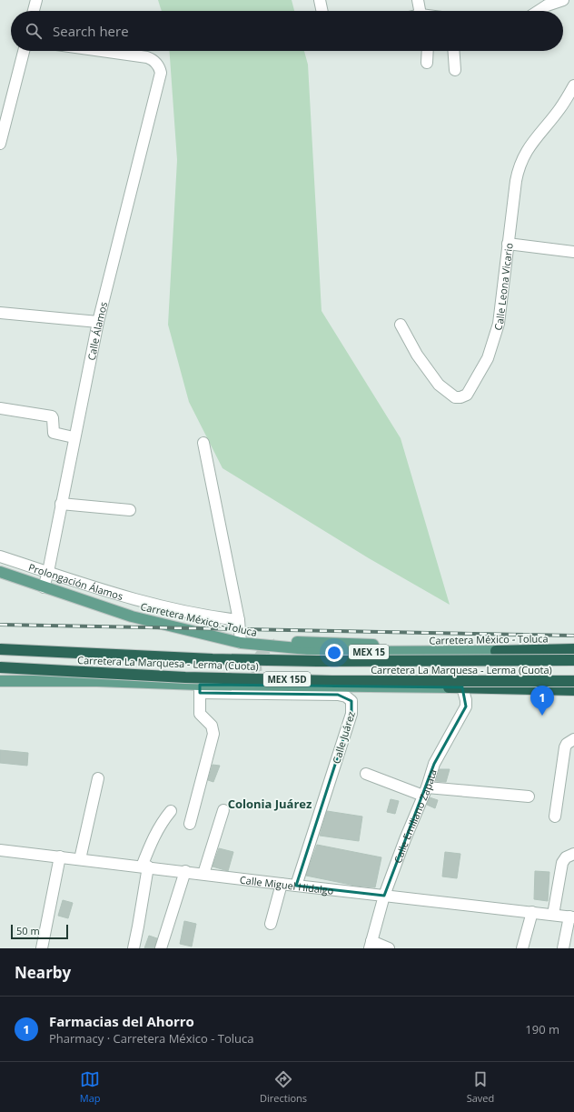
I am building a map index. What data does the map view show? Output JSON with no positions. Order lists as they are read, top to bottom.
{
  "streets": {
    "highway": [
      "Carretera México - Toluca",
      "MEX 15",
      "Carretera La Marquesa - Lerma (Cuota)",
      "MEX 15D"
    ],
    "street": [
      "Calle Leona Vicario",
      "Calle Álamos",
      "Prolongación Álamos",
      "Calle Juárez",
      "Calle Emiliano Zapata",
      "Calle Miguel Hidalgo"
    ]
  },
  "crossings": [
    ["Calle Álamos", "Prolongación Álamos"],
    ["Calle Álamos", "Carretera México - Toluca"],
    ["Calle Juárez", "Calle Miguel Hidalgo"],
    ["Calle Emiliano Zapata", "Calle Miguel Hidalgo"]
  ],
  "districts": ["Colonia Juárez"],
  "scale_bar": "50 m",
  "page": {
    "search": "Search here",
    "pins": "1",
    "scale": "50 m",
    "heading": "Nearby",
    "list": [
      {
        "mark": "1",
        "name": "Farmacias del Ahorro",
        "note": "Pharmacy · Carretera México - Toluca",
        "value": "190 m"
      }
    ],
    "nav": ["Map", "Directions", "Saved"]
  }
}
